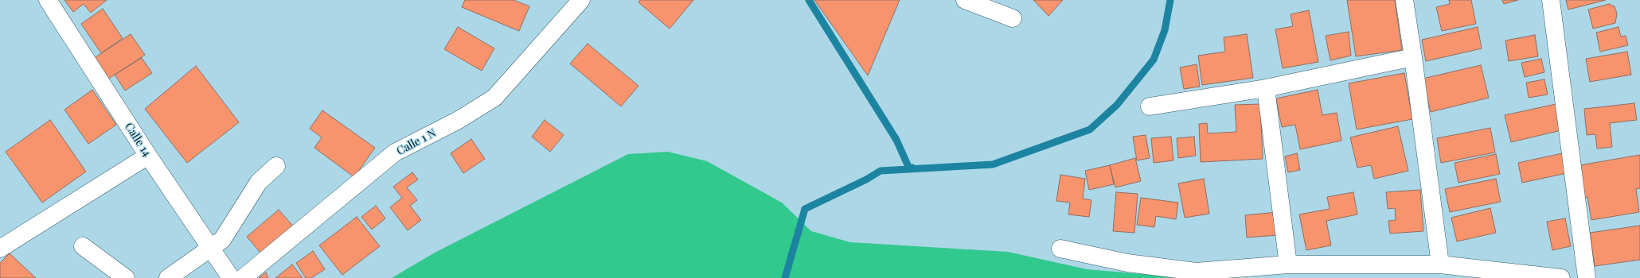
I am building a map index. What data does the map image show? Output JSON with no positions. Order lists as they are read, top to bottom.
{
  "streets": {
    "street": ["Calle 14", "Calle 1 N"]
  }
}
